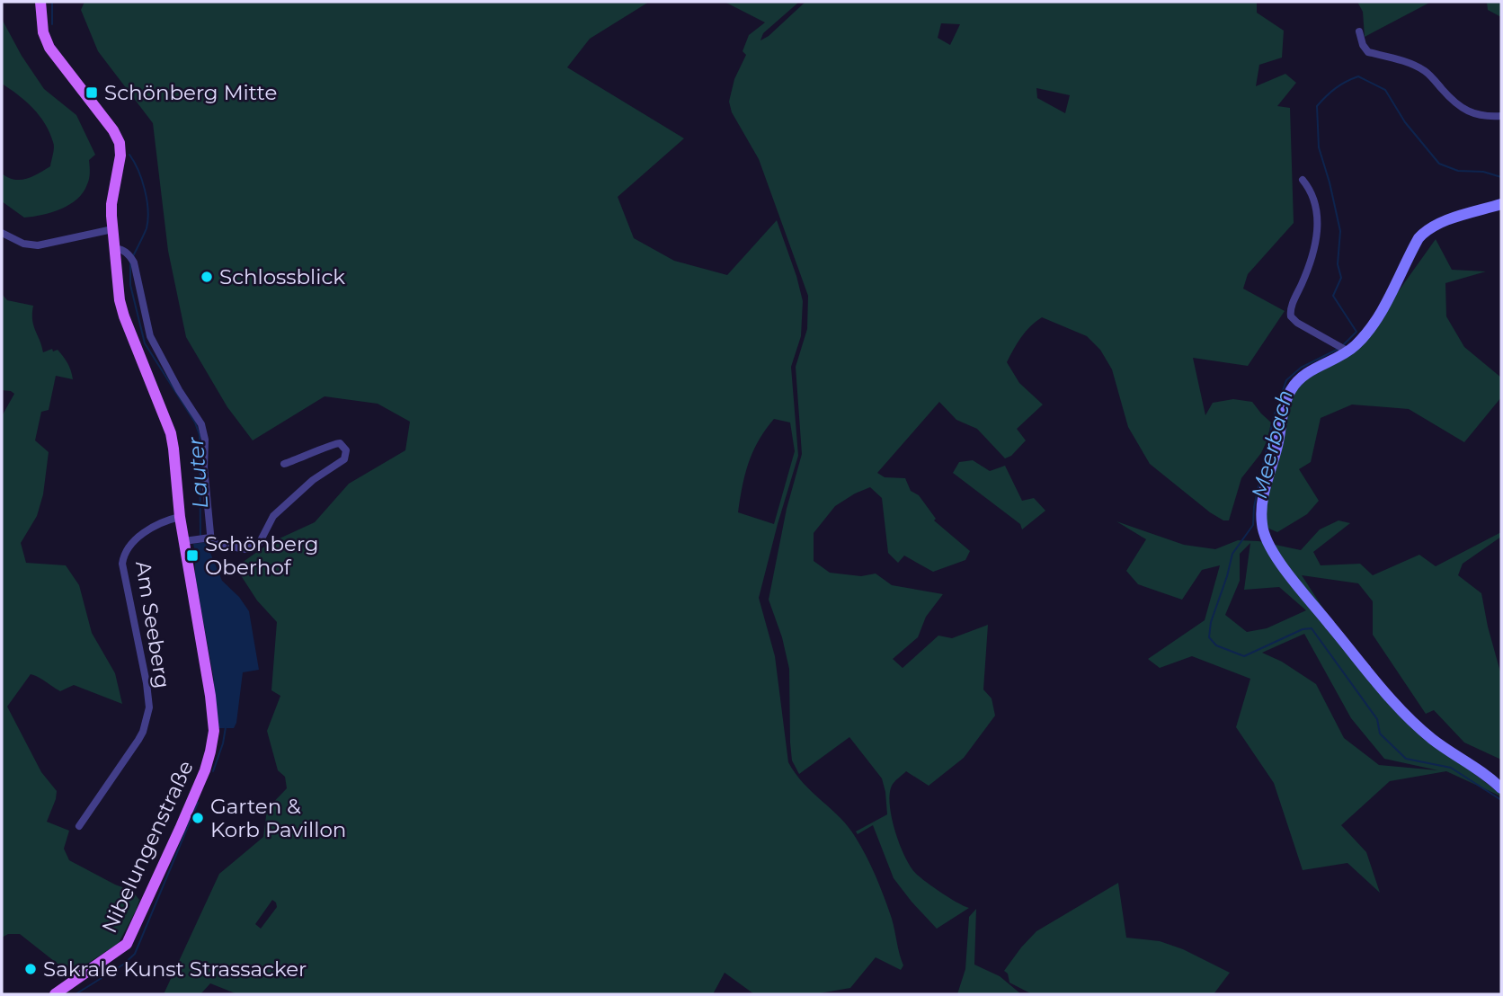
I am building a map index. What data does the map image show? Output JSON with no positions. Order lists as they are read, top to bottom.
{
  "streets": {
    "main road": ["Nibelungenstraße"],
    "street": ["Am Seeberg"]
  },
  "crossings": [
    ["Am Seeberg", "Nibelungenstraße"]
  ],
  "water": ["Meerbach", "Lauter"],
  "places": {
    "transit": ["Schönberg Mitte", "Schönberg Oberhof"],
    "other": ["Schlossblick", "Garten & Korb Pavillon", "Sakrale Kunst Strassacker"]
  }
}
